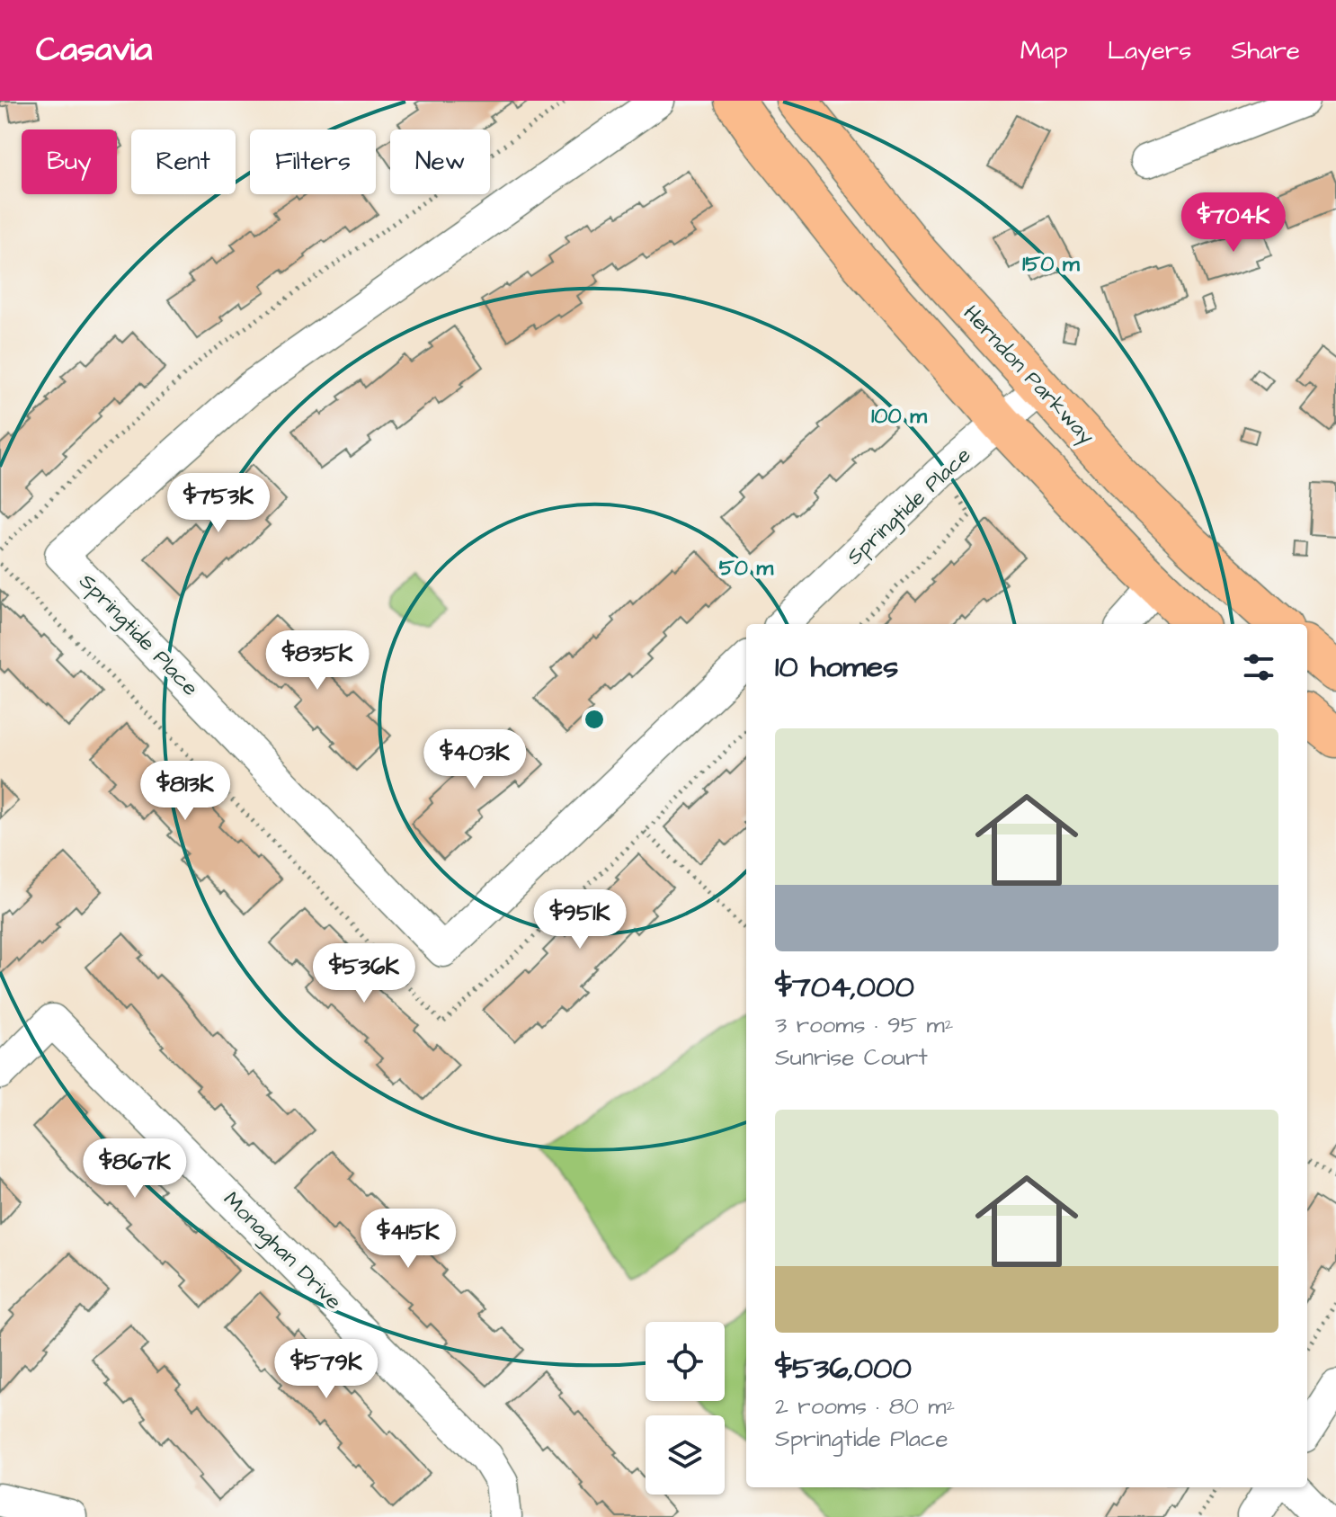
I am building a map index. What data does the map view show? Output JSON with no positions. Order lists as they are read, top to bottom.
{
  "streets": {
    "main road": ["Herndon Parkway"],
    "street": ["Springtide Place", "Monaghan Drive"]
  },
  "crossings": [
    ["Herndon Parkway", "Springtide Place"]
  ],
  "page": {
    "header": "Casavia",
    "nav": ["Map", "Layers", "Share"],
    "chip": [
      "Buy",
      "Rent",
      "Filters",
      "New"
    ],
    "price": [
      "$704K",
      "$753K",
      "$835K",
      "$403K",
      "$813K",
      "$951K",
      "$536K",
      "$867K",
      "$415K",
      "$579K"
    ],
    "heading": "10 homes",
    "list": [
      {
        "name": "$704,000",
        "note": "3 rooms · 95 m² · Sunrise Court"
      },
      {
        "name": "$536,000",
        "note": "2 rooms · 80 m² · Springtide Place"
      }
    ]
  },
  "rings": ["150 m", "100 m", "50 m"]
}
